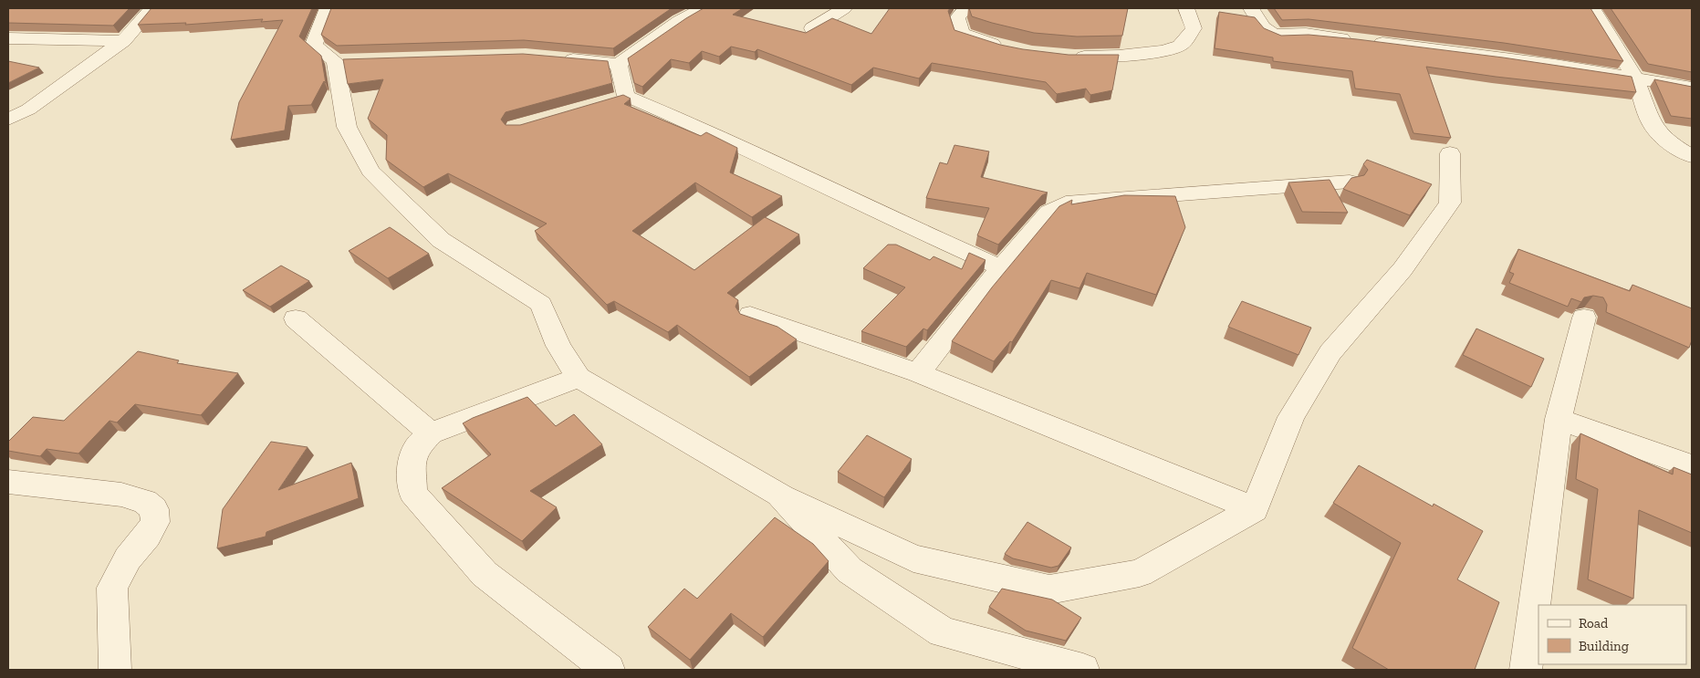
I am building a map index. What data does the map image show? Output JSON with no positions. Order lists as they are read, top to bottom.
{
  "legend": ["Road", "Building"]
}
